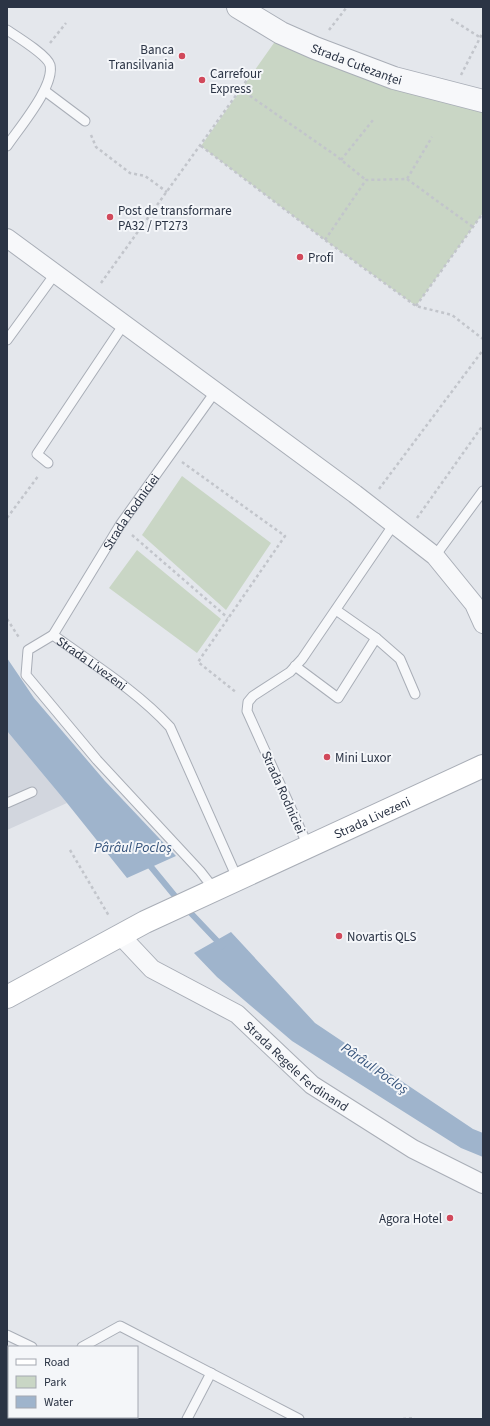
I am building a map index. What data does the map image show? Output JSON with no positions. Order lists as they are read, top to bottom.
{
  "streets": {
    "main road": ["Strada Livezeni"],
    "street": ["Strada Cutezanței", "Strada Regele Ferdinand"],
    "lane": ["Strada Rodniciei"]
  },
  "crossings": [
    ["Strada Rodniciei", "Strada Livezeni"],
    ["Strada Livezeni", "Strada Regele Ferdinand"]
  ],
  "water": ["Pârâul Pocloș"],
  "places": [
    "Banca Transilvania",
    "Carrefour Express",
    "Post de transformare PA32 / PT273",
    "Profi",
    "Mini Luxor",
    "Novartis QLS",
    "Agora Hotel"
  ],
  "legend": ["Road", "Park", "Water"]
}
